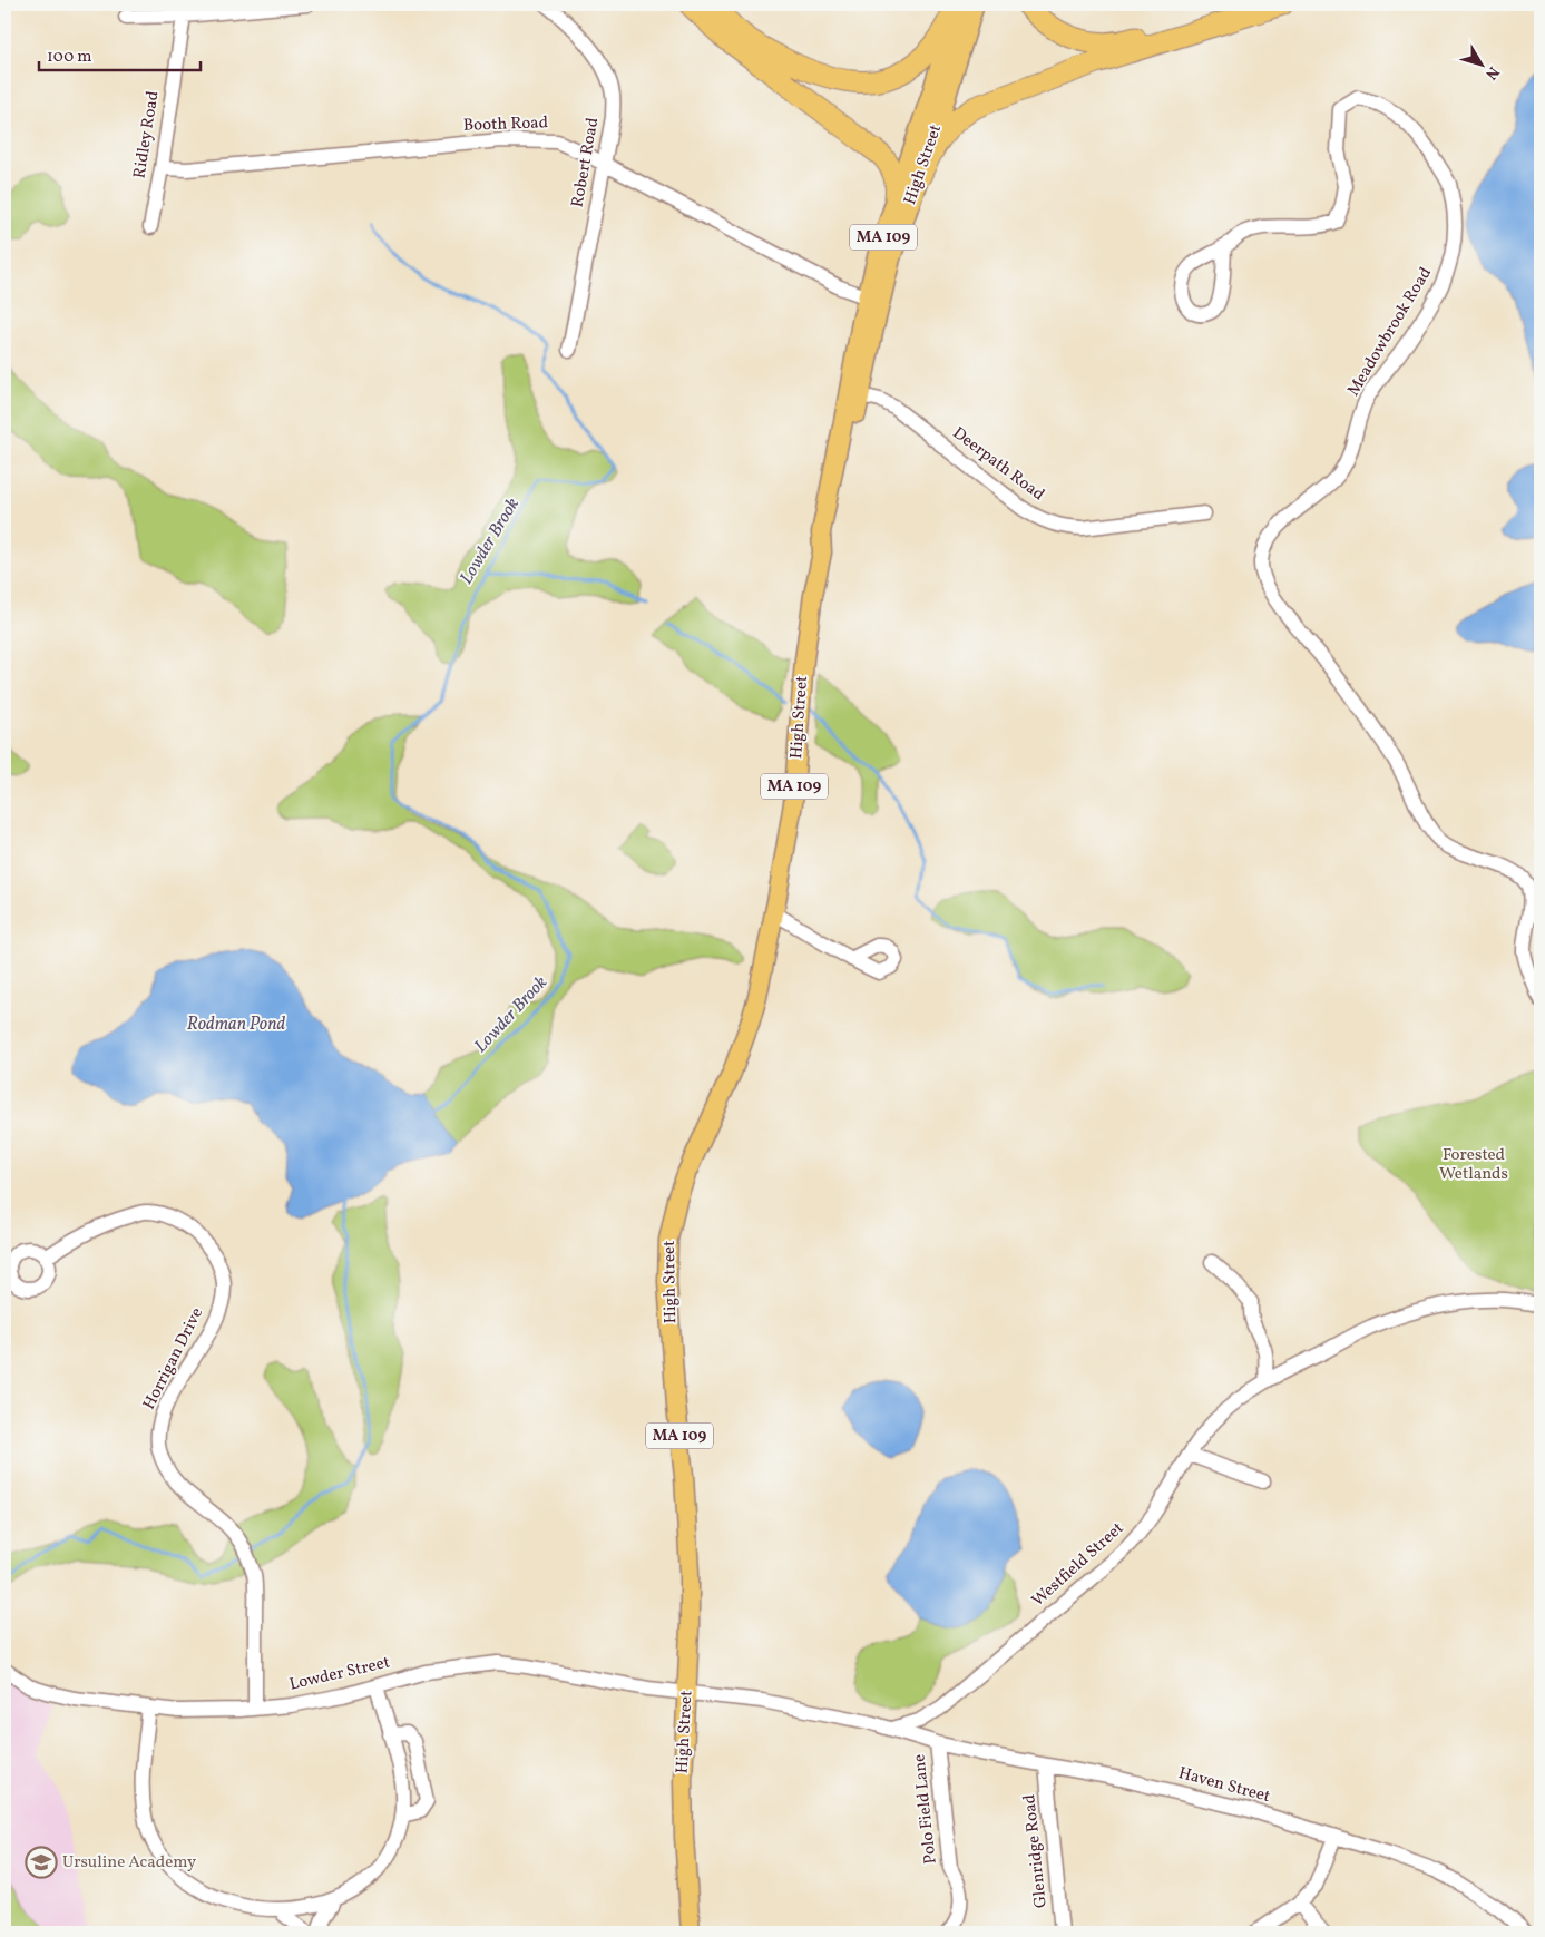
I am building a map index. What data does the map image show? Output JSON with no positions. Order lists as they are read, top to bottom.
{
  "streets": {
    "main road": ["High Street", "MA 109"],
    "street": [
      "Booth Road",
      "Ridley Road",
      "Robert Road",
      "Meadowbrook Road",
      "Deerpath Road",
      "Horrigan Drive",
      "Westfield Street",
      "Lowder Street",
      "Haven Street",
      "Polo Field Lane",
      "Glenridge Road"
    ]
  },
  "crossings": [
    ["Booth Road", "Ridley Road"],
    ["Booth Road", "Robert Road"],
    ["Booth Road", "High Street"],
    ["High Street", "Deerpath Road"],
    ["High Street", "Lowder Street"],
    ["Horrigan Drive", "Lowder Street"],
    ["Westfield Street", "Haven Street"],
    ["Haven Street", "Polo Field Lane"],
    ["Haven Street", "Glenridge Road"]
  ],
  "water": ["Lowder Brook", "Rodman Pond"],
  "parks": ["Forested Wetlands"],
  "places": {
    "school or university": ["Ursuline Academy"]
  },
  "scale_bar": "100 m",
  "north": "bottom right"
}
